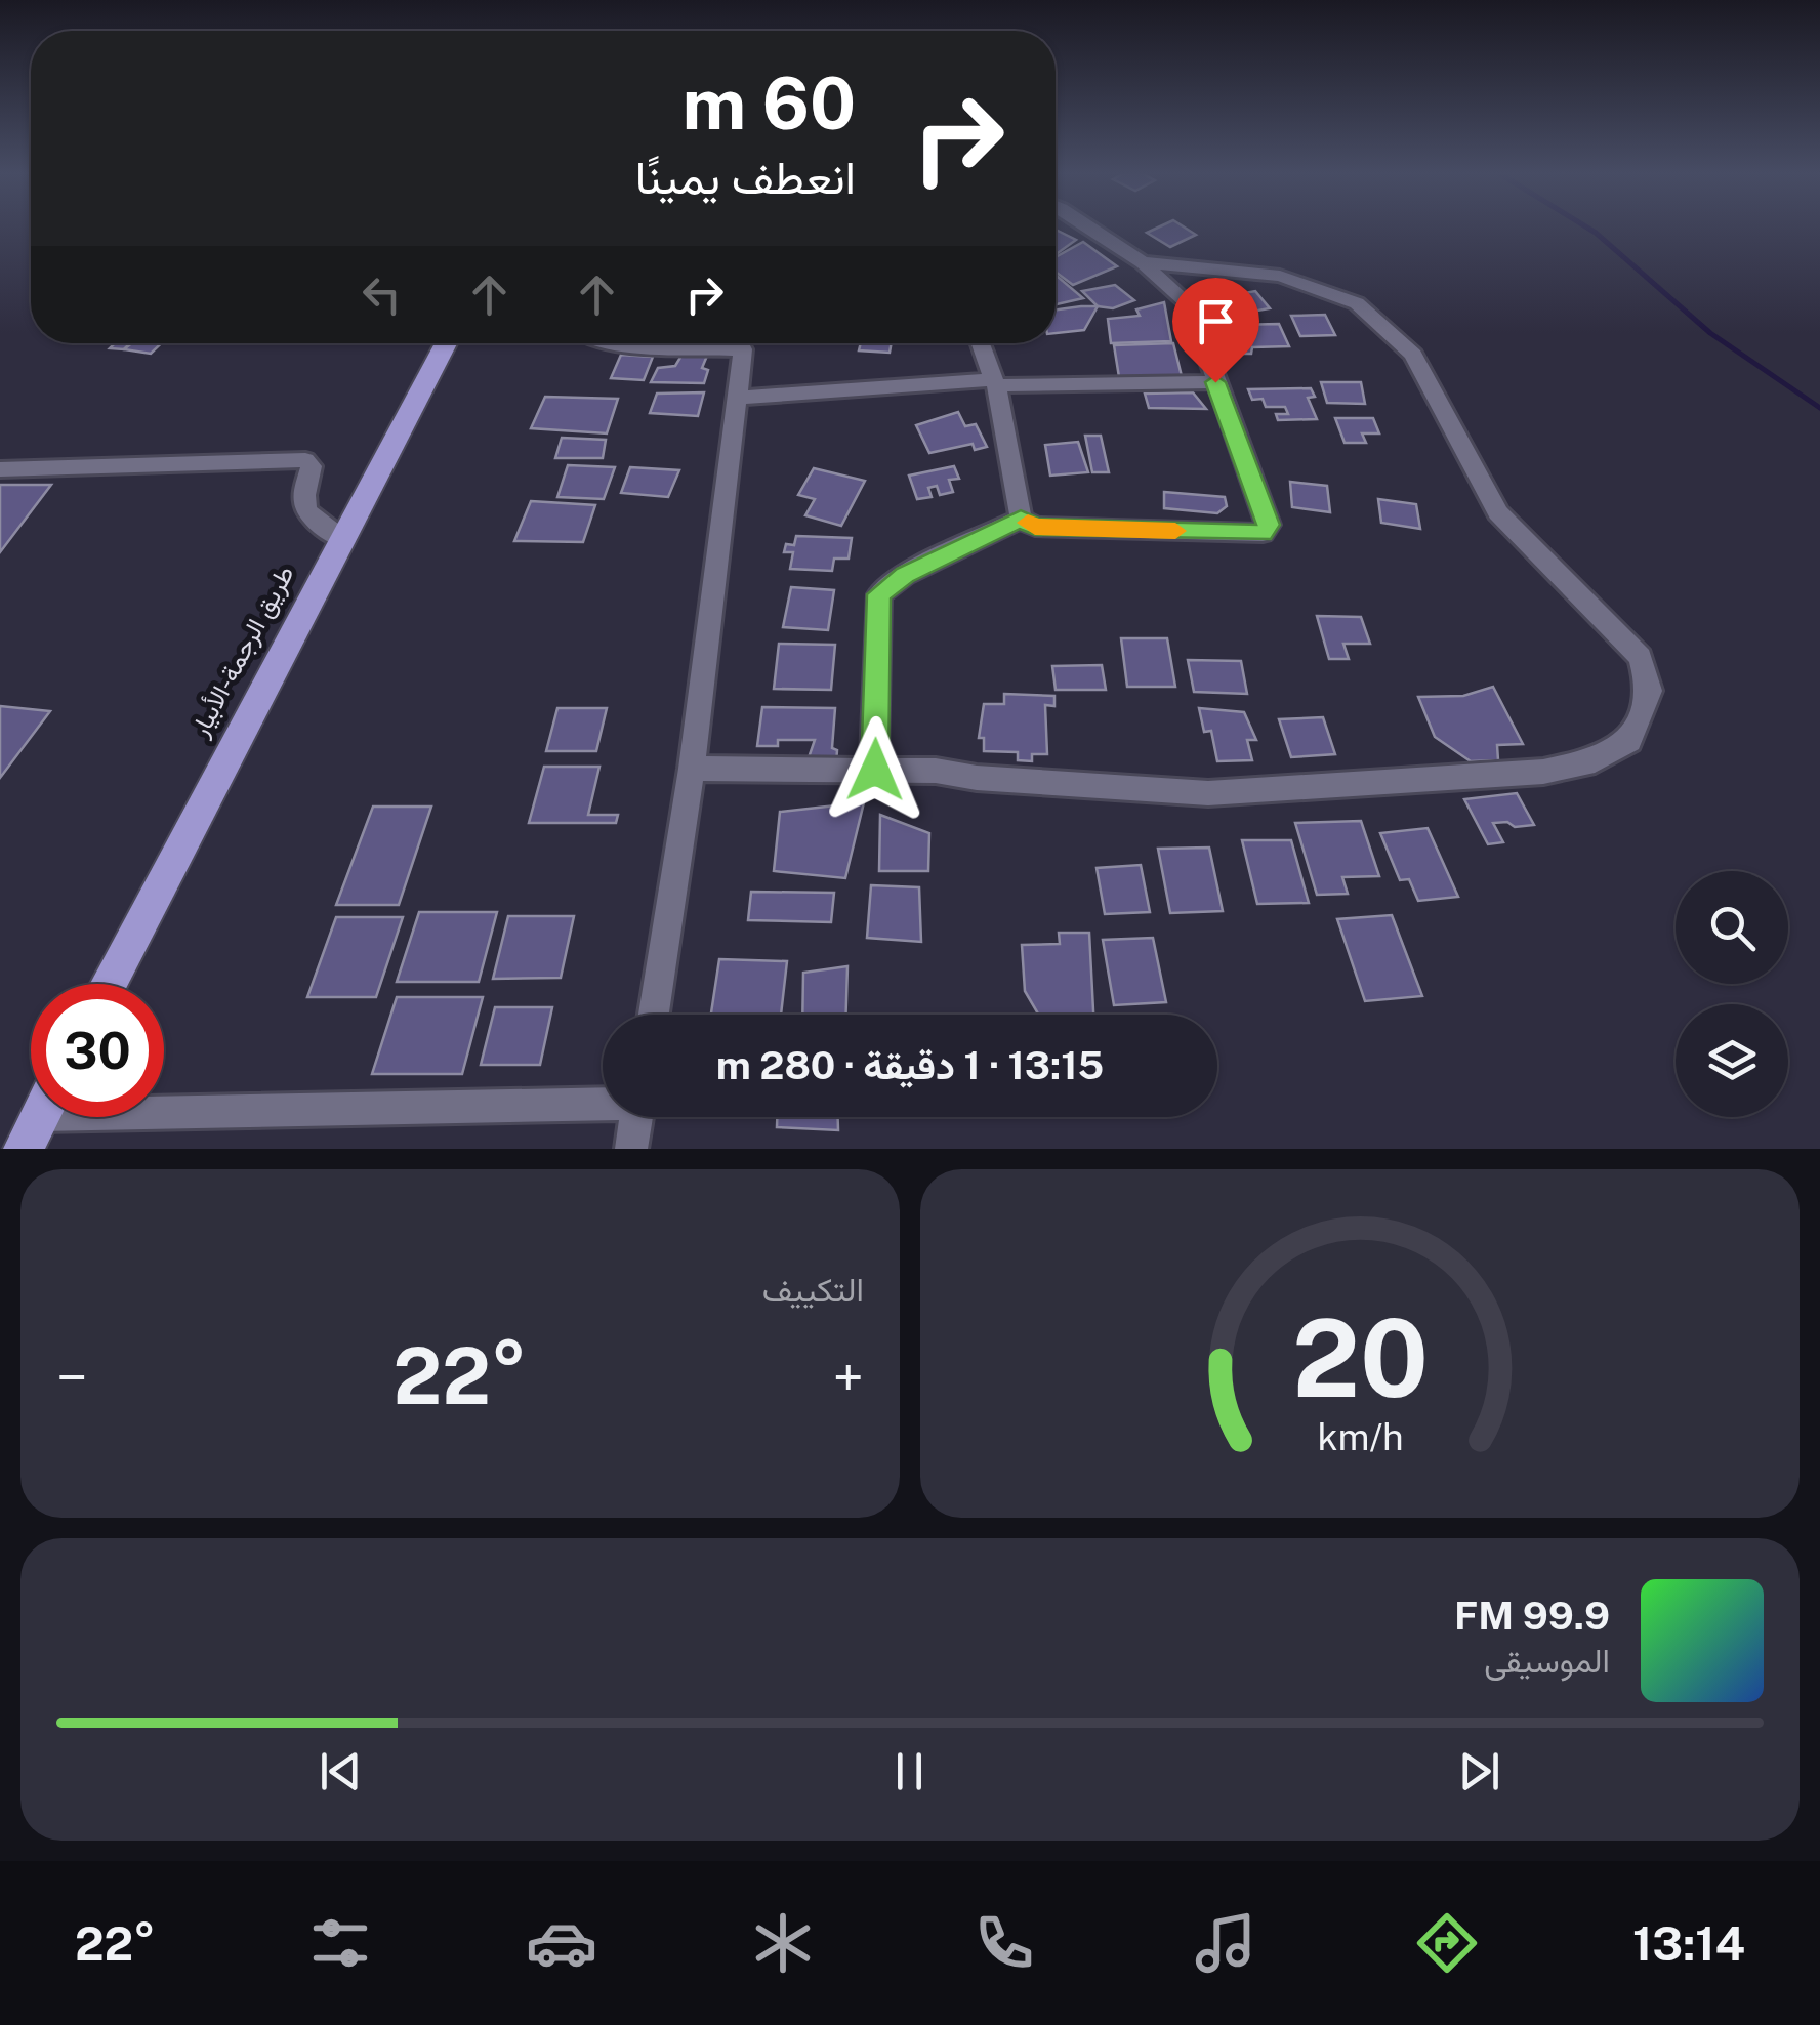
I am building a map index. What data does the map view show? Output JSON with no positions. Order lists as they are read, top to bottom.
{
  "streets": {
    "highway": ["طريق الرجمة-الأبيار"]
  },
  "page": {
    "turn": ["60 m", "انعطف يمينًا"],
    "limit": "30",
    "trip": "13:15 · 1 دقيقة · 280 m",
    "tile": "التكييف",
    "heat": ["−", "22°", "+"],
    "song": ["99.9 FM", "الموسيقى"],
    "tabs": ["13:14", "22°"],
    "gauge": ["20", "km/h"]
  }
}
